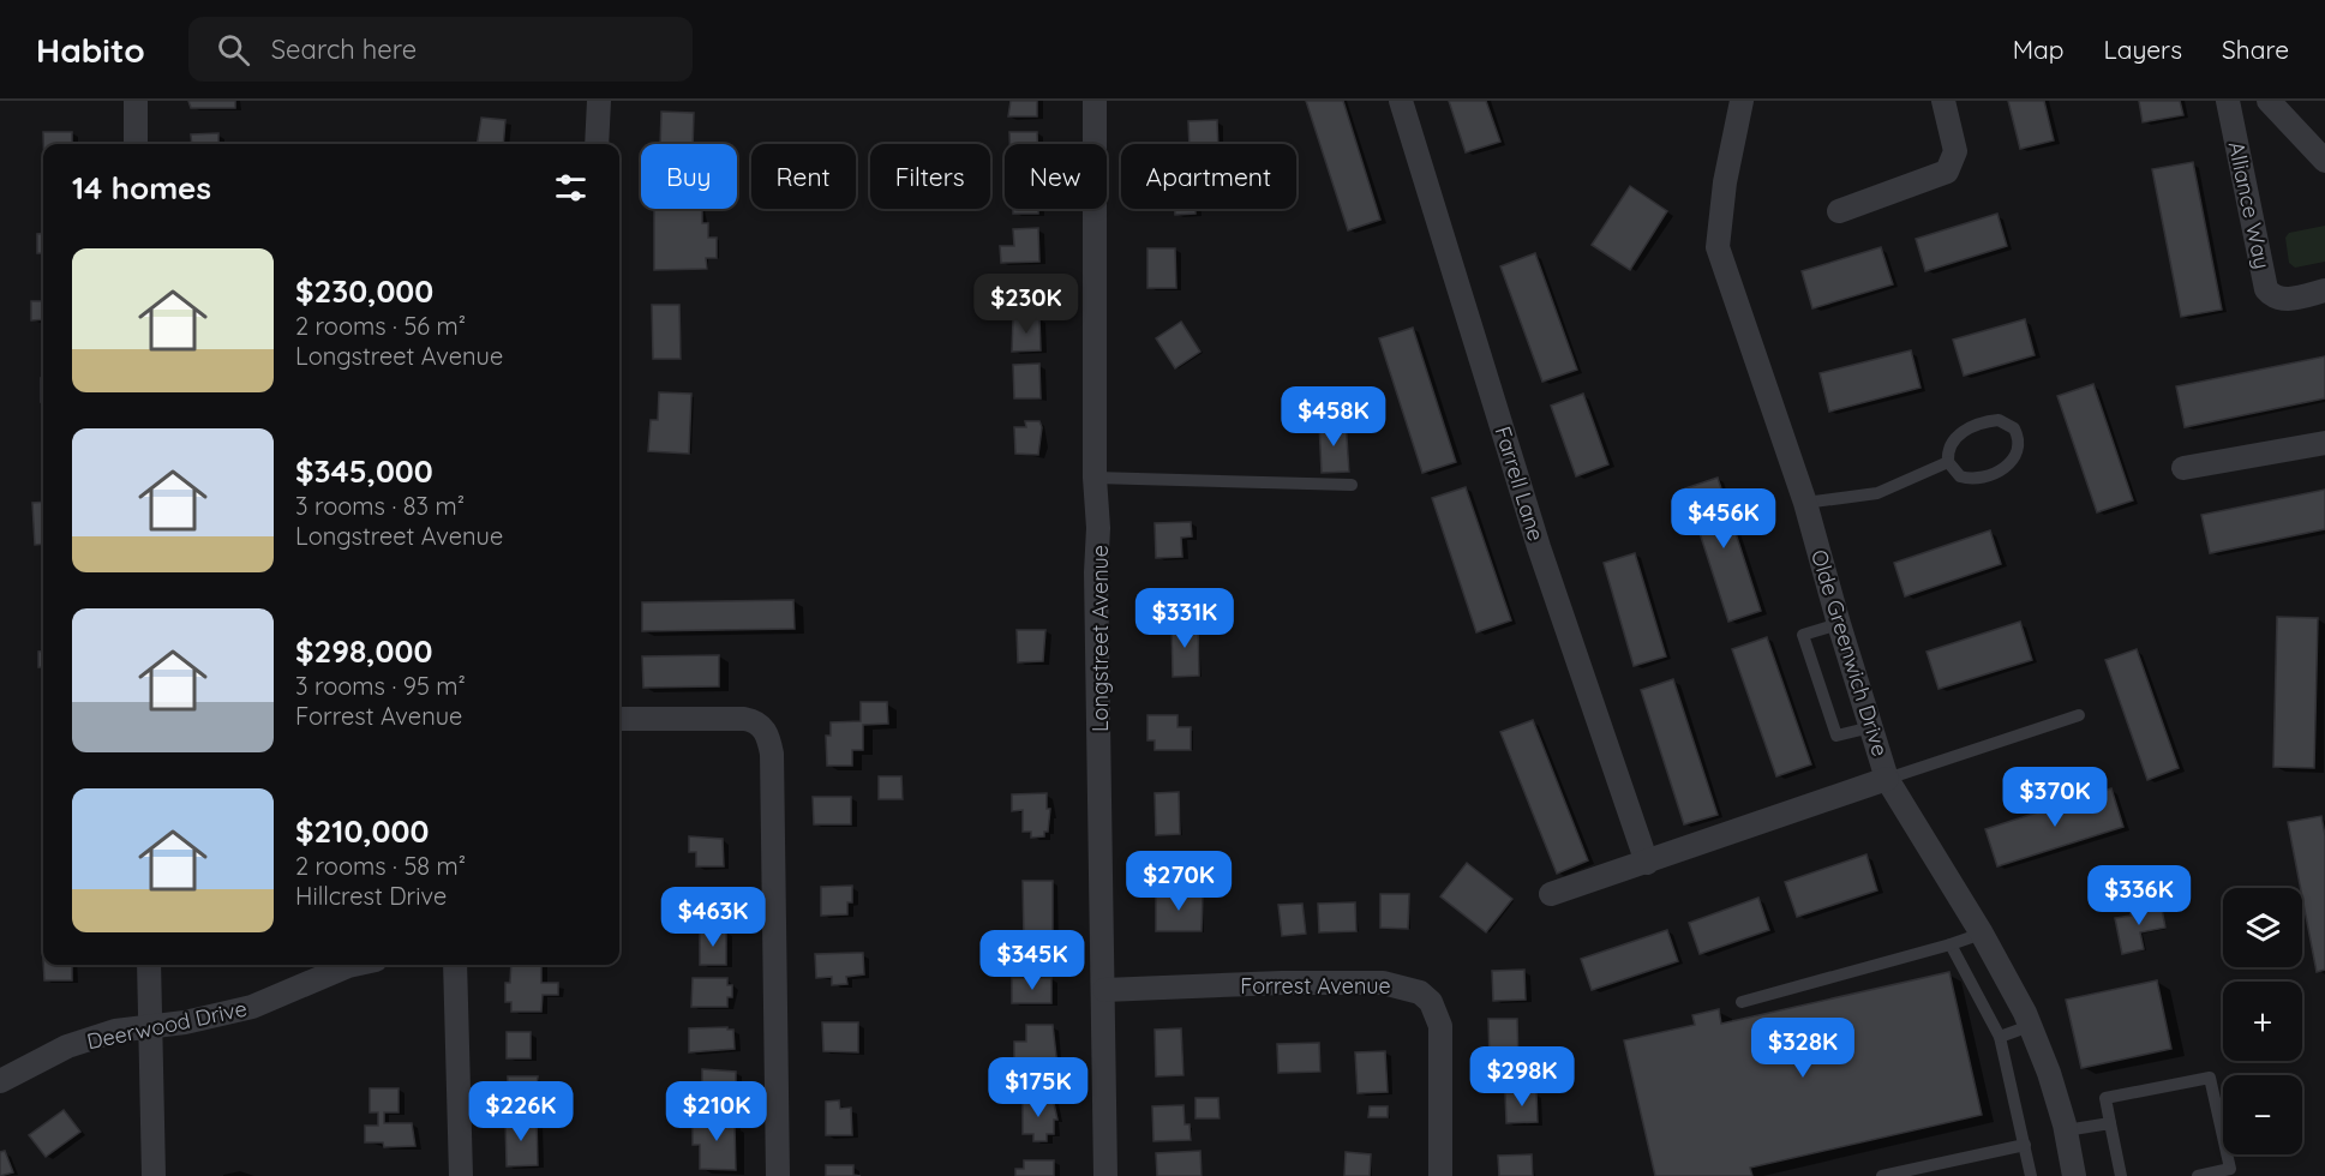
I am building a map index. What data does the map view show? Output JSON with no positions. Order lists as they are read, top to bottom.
{
  "streets": {
    "street": [
      "Alliance Way",
      "Farrell Lane",
      "Longstreet Avenue",
      "Olde Greenwich Drive",
      "Forrest Avenue",
      "Deerwood Drive"
    ]
  },
  "crossings": [
    ["Longstreet Avenue", "Forrest Avenue"]
  ],
  "page": {
    "header": "Habito",
    "search": "Search here",
    "nav": ["Map", "Layers", "Share"],
    "chip": [
      "Buy",
      "Rent",
      "Filters",
      "New",
      "Apartment"
    ],
    "heading": "14 homes",
    "list": [
      {
        "name": "$230,000",
        "note": "2 rooms · 56 m² · Longstreet Avenue"
      },
      {
        "name": "$345,000",
        "note": "3 rooms · 83 m² · Longstreet Avenue"
      },
      {
        "name": "$298,000",
        "note": "3 rooms · 95 m² · Forrest Avenue"
      },
      {
        "name": "$210,000",
        "note": "2 rooms · 58 m² · Hillcrest Drive"
      }
    ],
    "price": [
      "$230K",
      "$458K",
      "$456K",
      "$331K",
      "$370K",
      "$270K",
      "$336K",
      "$463K",
      "$345K",
      "$328K",
      "$298K",
      "$175K",
      "$226K",
      "$210K"
    ],
    "map_buttons": ["+", "−"]
  }
}
